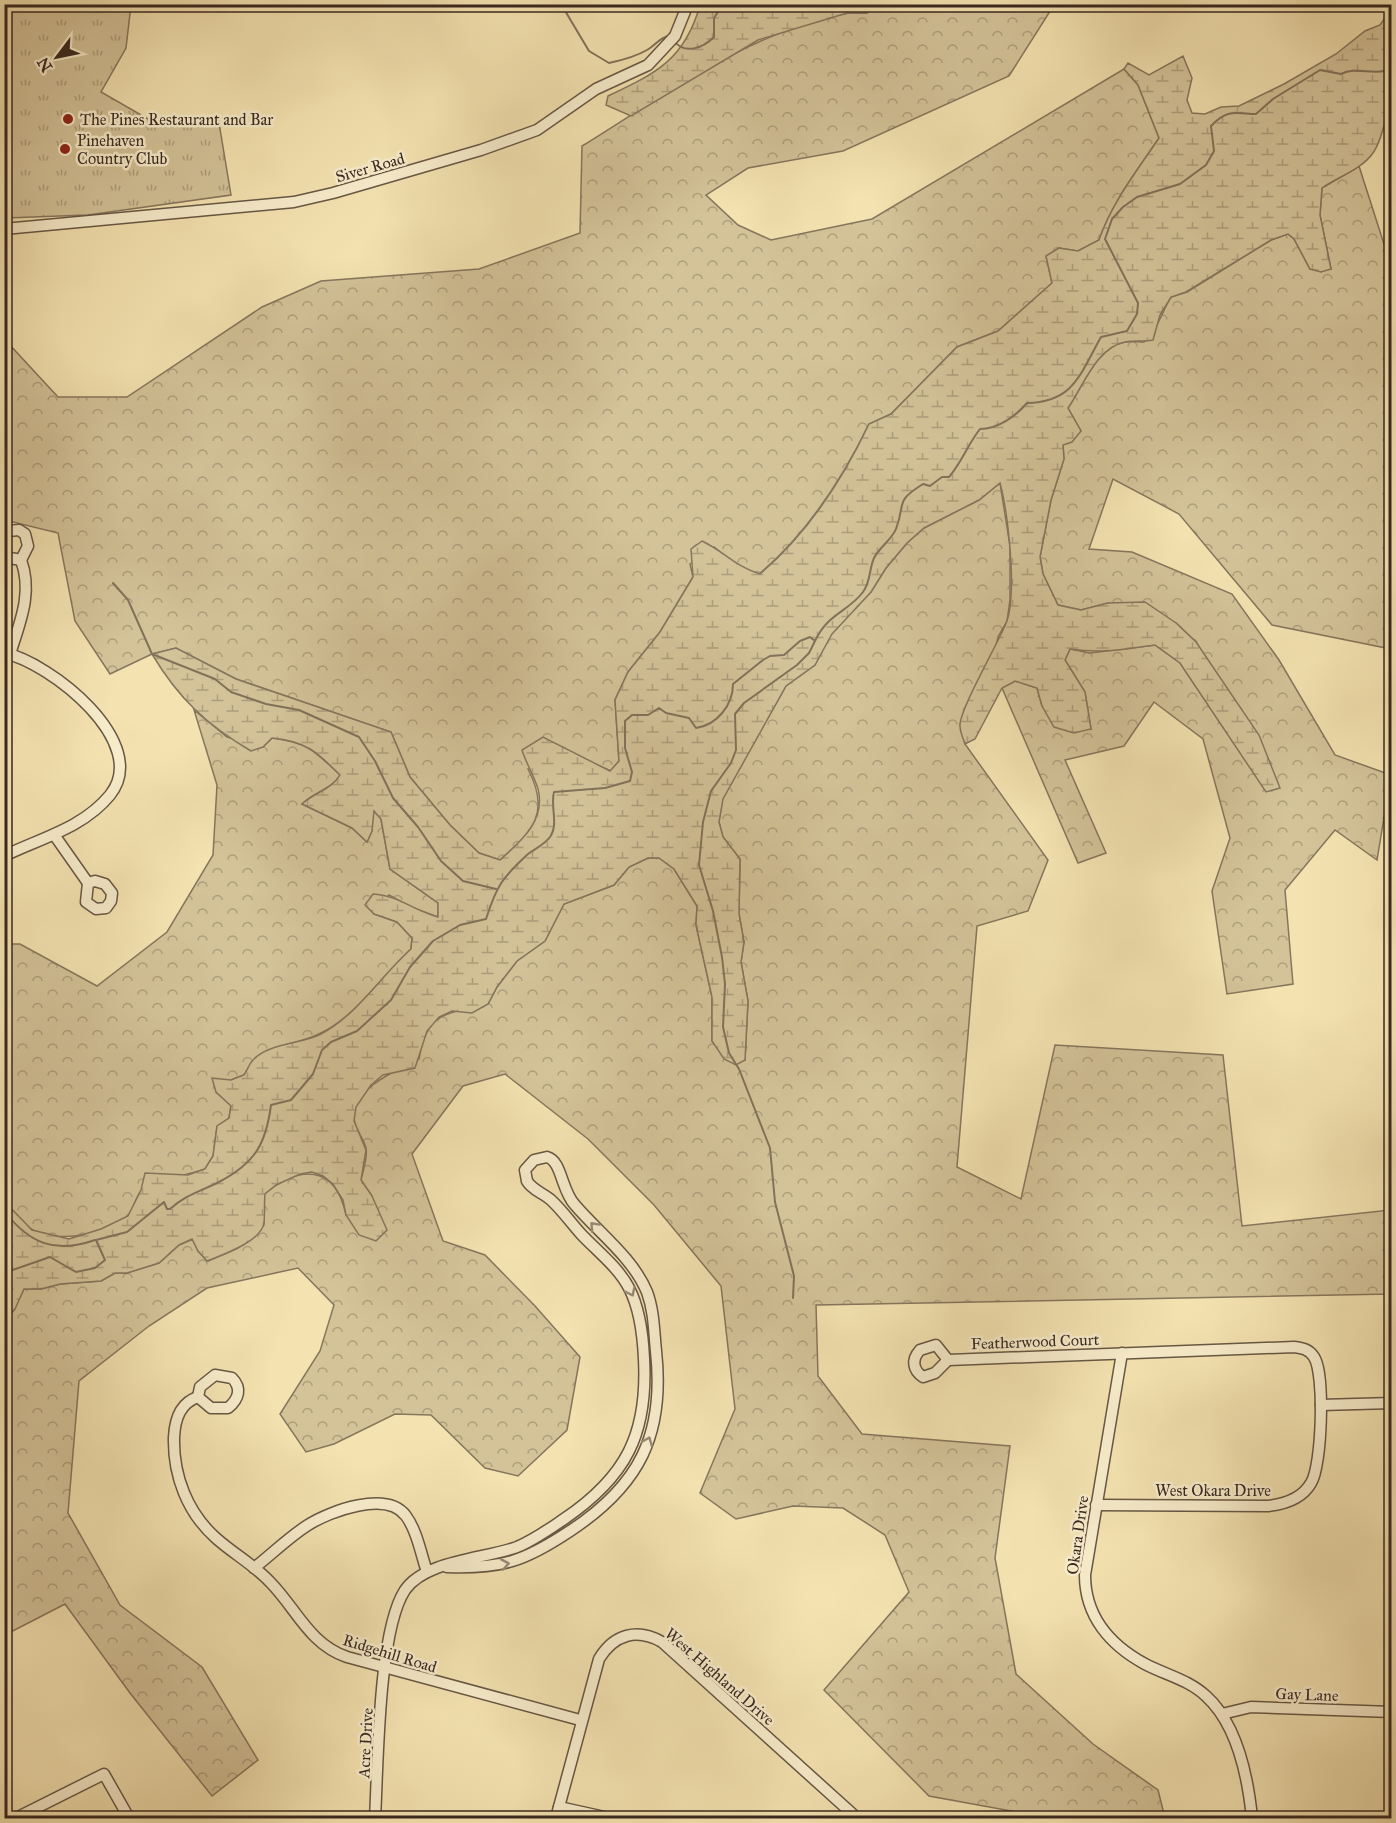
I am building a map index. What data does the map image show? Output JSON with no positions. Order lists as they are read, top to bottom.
{
  "streets": {
    "street": [
      "Siver Road",
      "Featherwood Court",
      "West Okara Drive",
      "Okara Drive",
      "Ridgehill Road",
      "West Highland Drive",
      "Gay Lane",
      "Acre Drive"
    ]
  },
  "crossings": [
    ["Featherwood Court", "West Okara Drive"],
    ["Featherwood Court", "Okara Drive"],
    ["West Okara Drive", "Okara Drive"],
    ["Okara Drive", "Gay Lane"],
    ["Ridgehill Road", "West Highland Drive"],
    ["Ridgehill Road", "Acre Drive"]
  ],
  "places": ["The Pines Restaurant and Bar", "Pinehaven Country Club"],
  "north": "bottom left"
}
